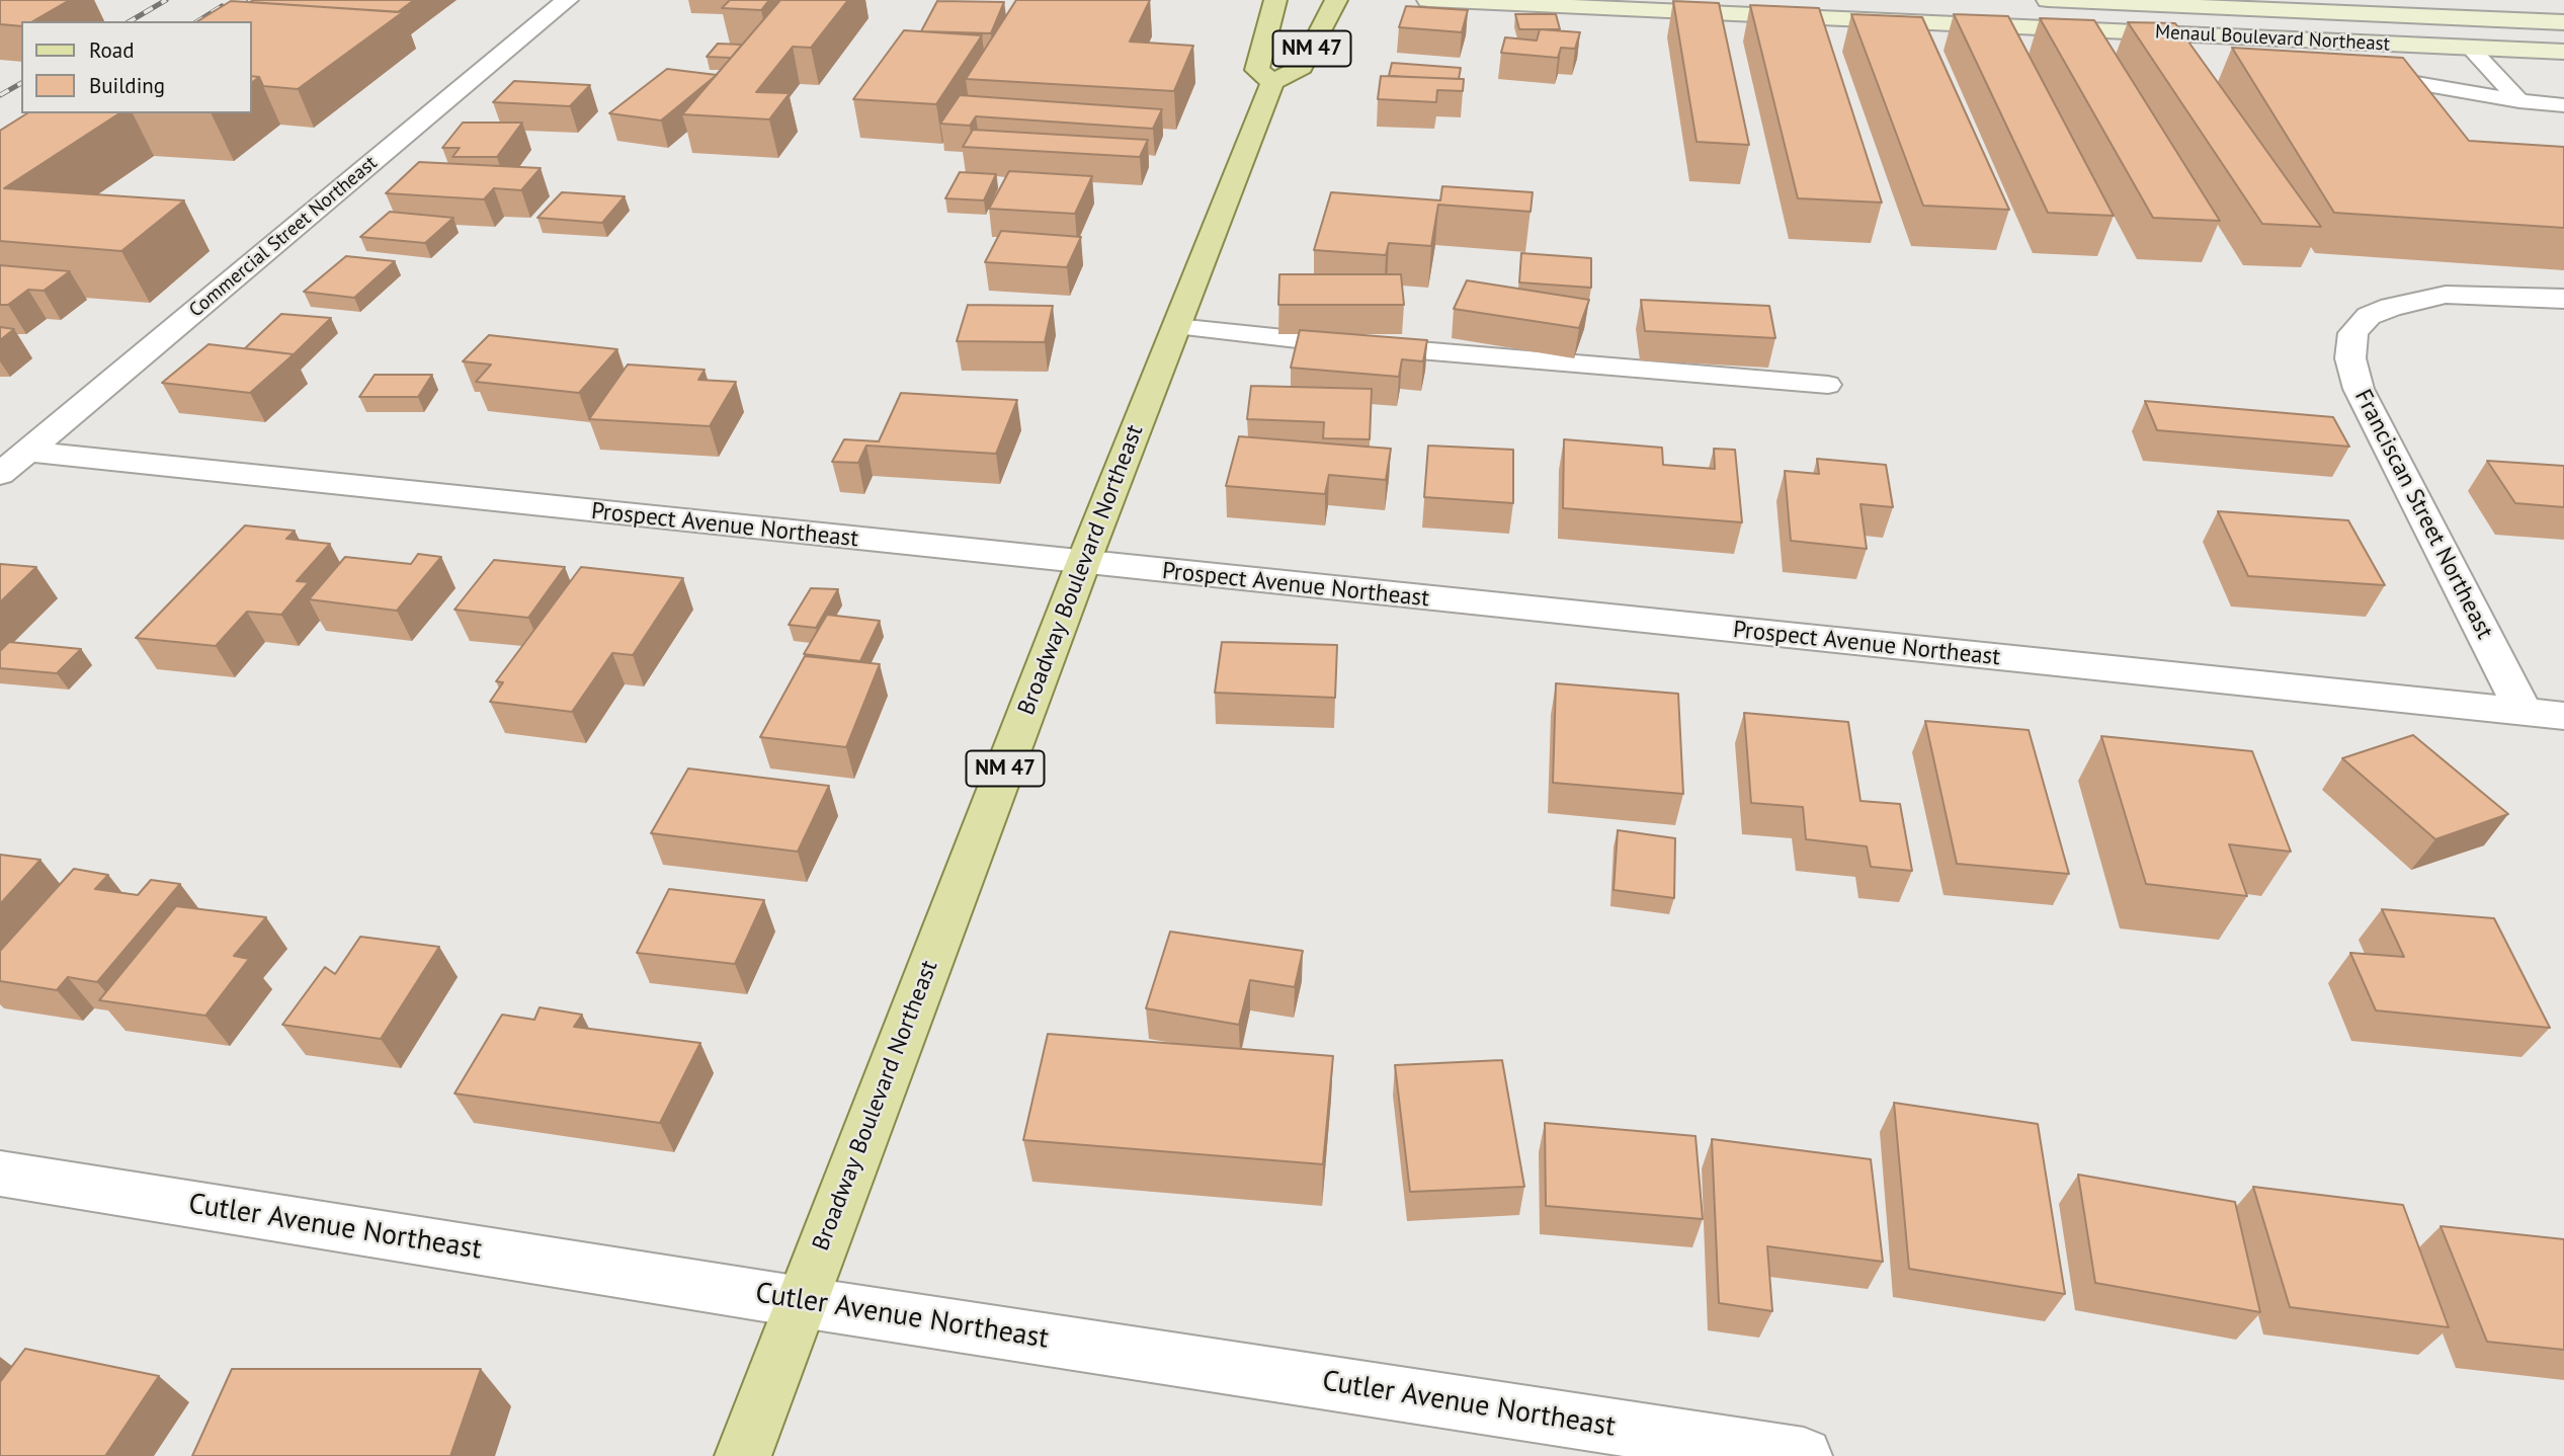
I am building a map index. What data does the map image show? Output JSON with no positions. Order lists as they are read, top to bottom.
{
  "streets": {
    "main road": ["Menaul Boulevard Northeast", "NM 47", "Broadway Boulevard Northeast"],
    "street": [
      "Commercial Street Northeast",
      "Franciscan Street Northeast",
      "Prospect Avenue Northeast",
      "Cutler Avenue Northeast"
    ]
  },
  "crossings": [
    ["NM 47", "Broadway Boulevard Northeast"],
    ["Commercial Street Northeast", "Prospect Avenue Northeast"],
    ["Franciscan Street Northeast", "Prospect Avenue Northeast"],
    ["Prospect Avenue Northeast", "Broadway Boulevard Northeast"],
    ["Broadway Boulevard Northeast", "Cutler Avenue Northeast"]
  ],
  "legend": ["Road", "Building"]
}
